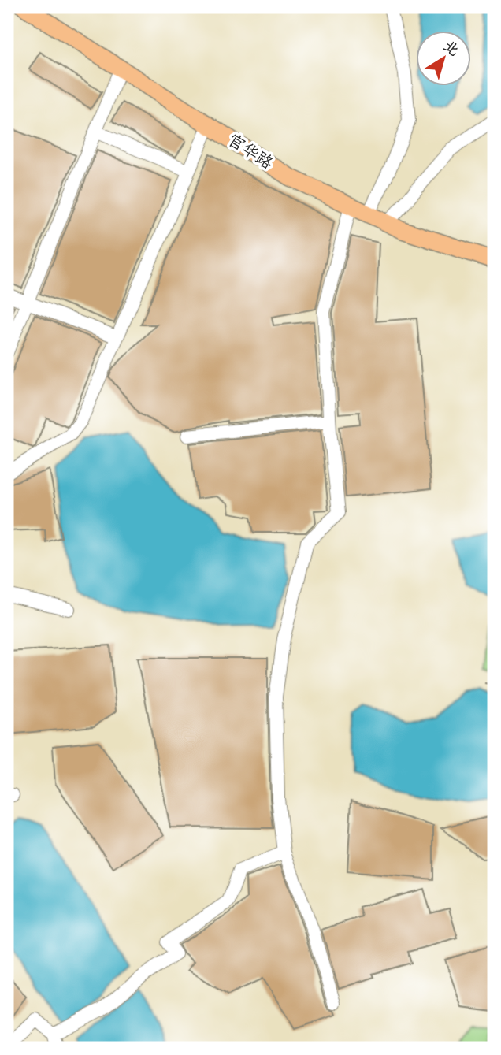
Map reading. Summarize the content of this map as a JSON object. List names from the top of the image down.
{
  "streets": {
    "main road": ["官华路"]
  },
  "north": "top right"
}
